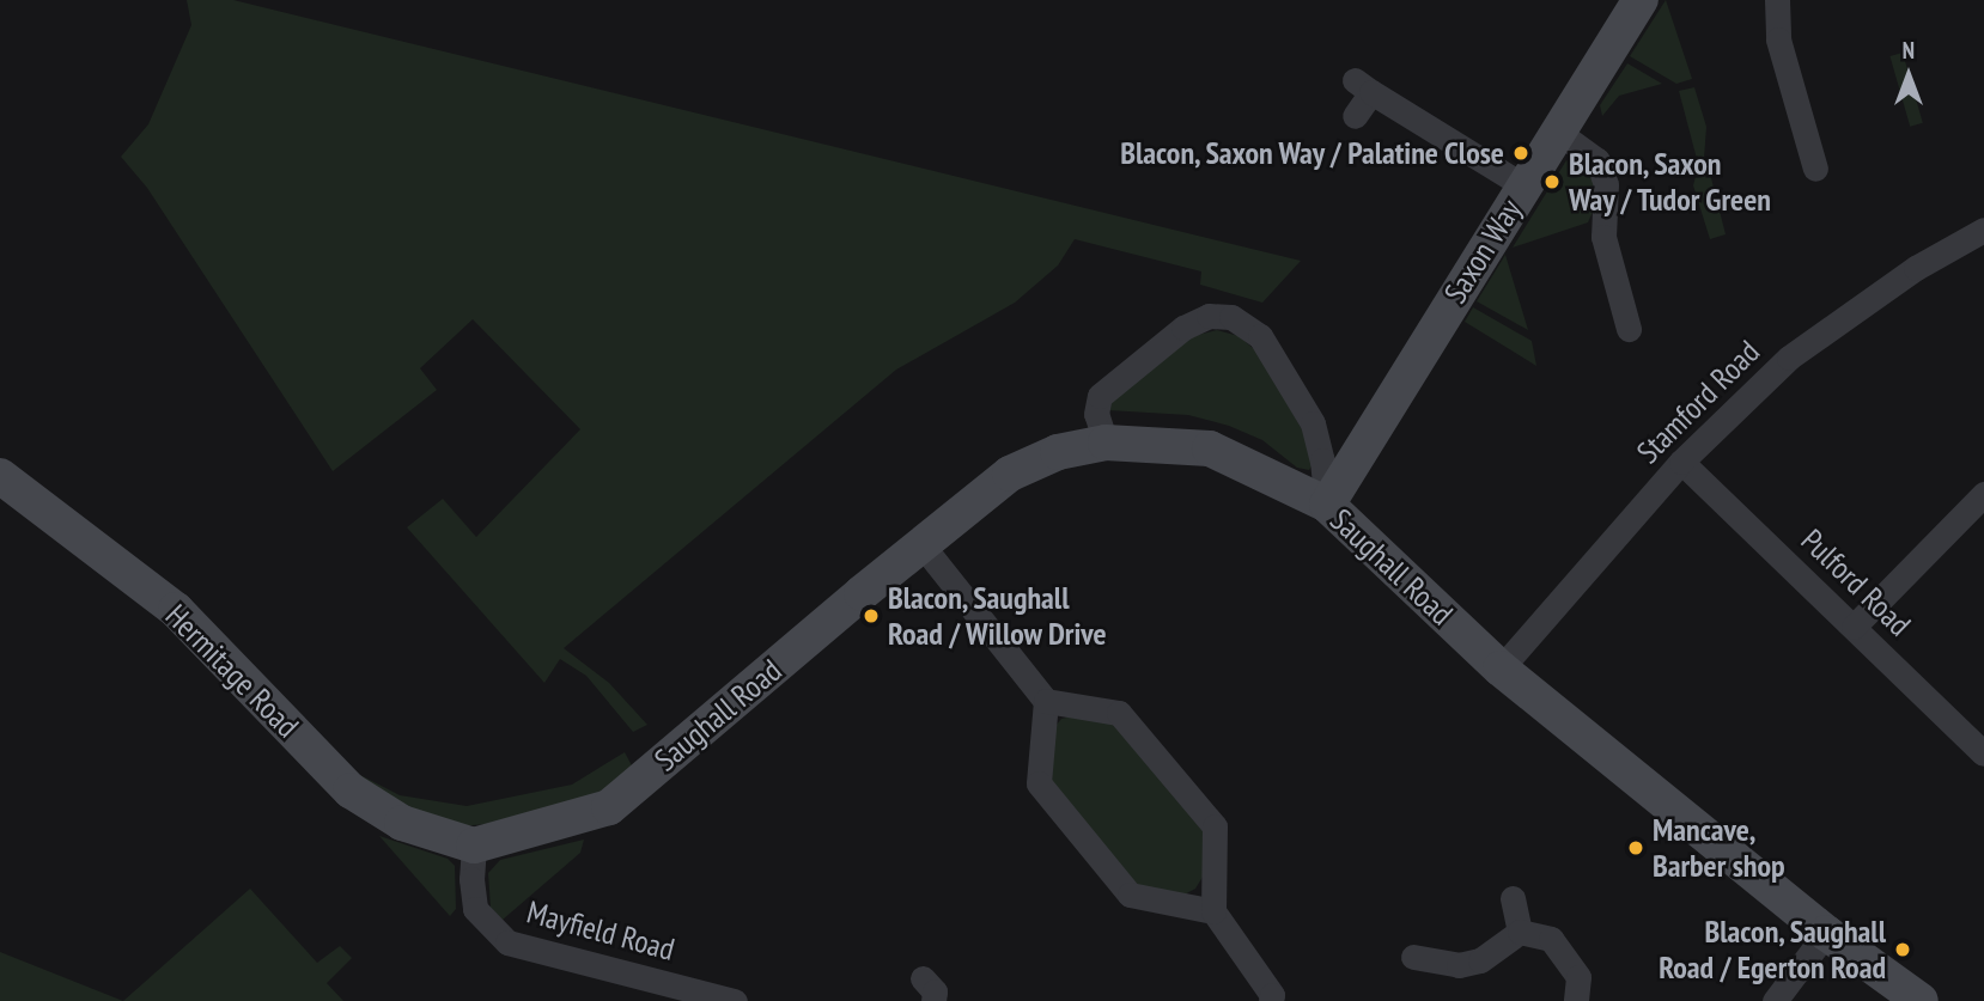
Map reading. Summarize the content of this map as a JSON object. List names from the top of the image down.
{
  "streets": {
    "street": [
      "Saxon Way",
      "Stamford Road",
      "Saughall Road",
      "Pulford Road",
      "Hermitage Road",
      "Mayfield Road"
    ]
  },
  "crossings": [
    ["Saxon Way", "Saughall Road"],
    ["Stamford Road", "Saughall Road"],
    ["Stamford Road", "Pulford Road"],
    ["Saughall Road", "Hermitage Road"],
    ["Saughall Road", "Mayfield Road"],
    ["Hermitage Road", "Mayfield Road"]
  ],
  "places": [
    "Blacon, Saxon Way / Palatine Close",
    "Blacon, Saxon Way / Tudor Green",
    "Blacon, Saughall Road / Willow Drive",
    "Mancave, Barber shop",
    "Blacon, Saughall Road / Egerton Road"
  ],
  "north": "top"
}
